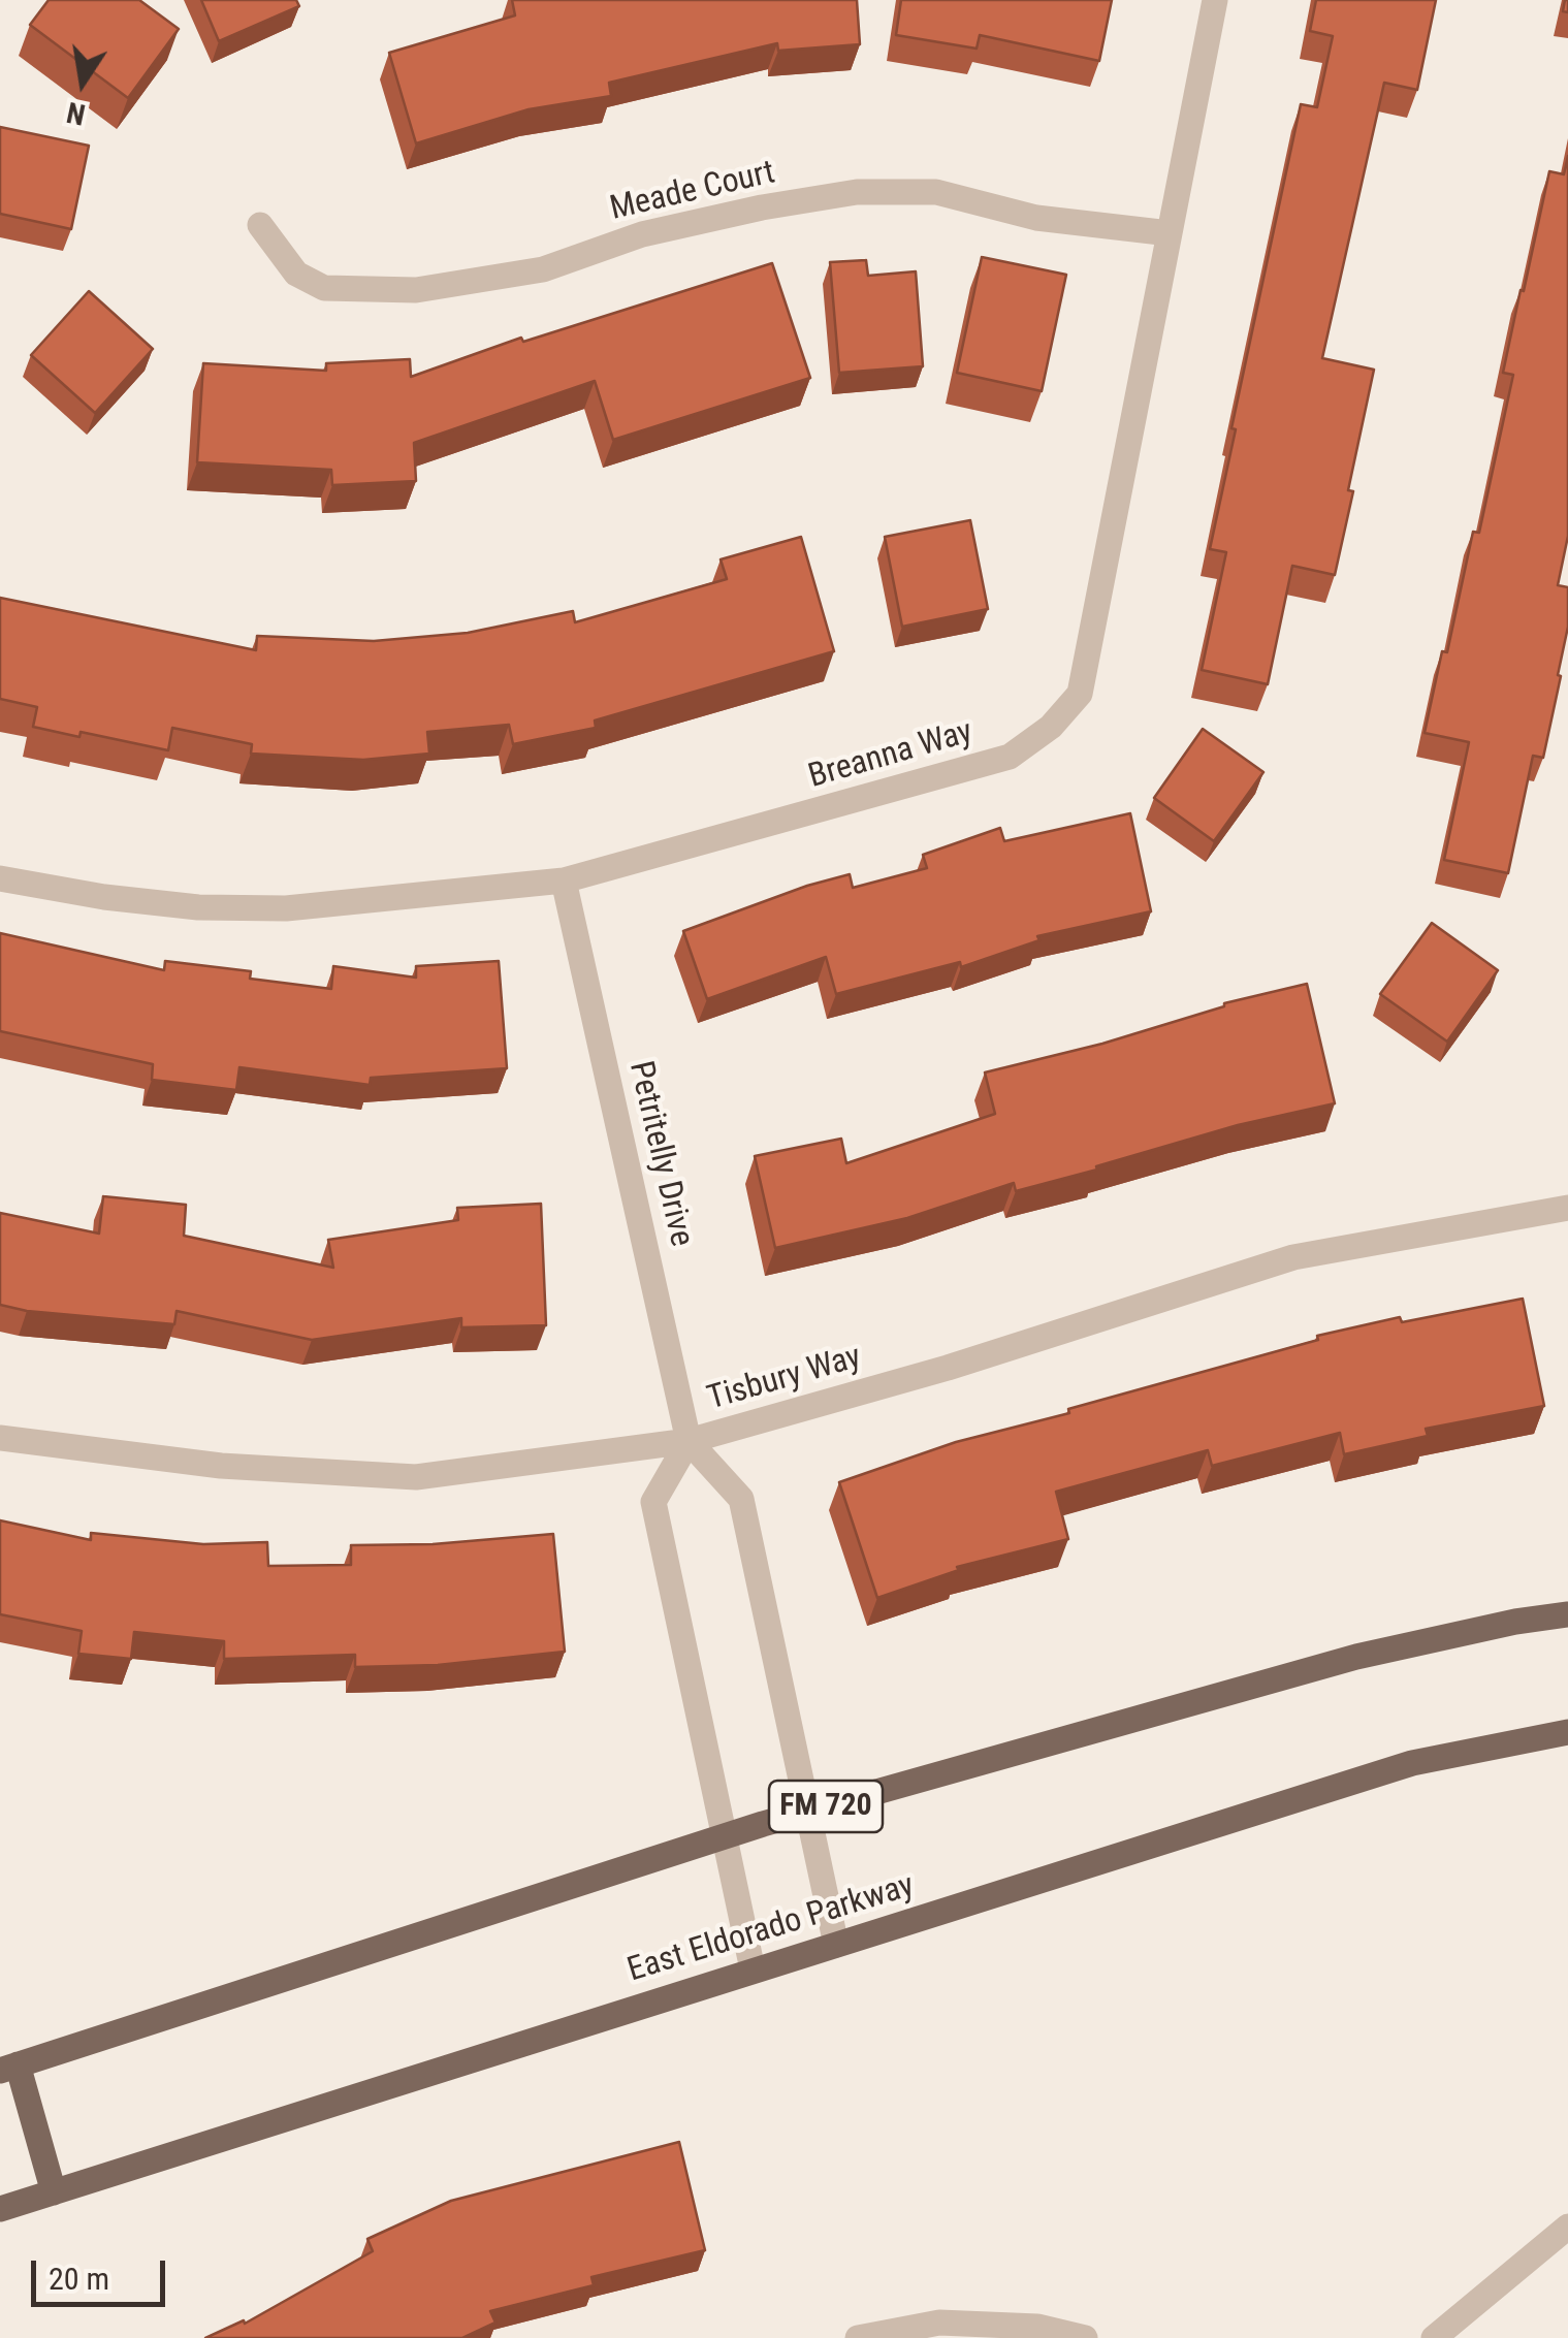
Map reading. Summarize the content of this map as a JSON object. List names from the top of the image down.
{
  "streets": {
    "main road": ["FM 720", "East Eldorado Parkway"],
    "street": [
      "Meade Court",
      "Breanna Way",
      "Petritelly Drive",
      "Tisbury Way"
    ]
  },
  "crossings": [
    ["Meade Court", "Breanna Way"],
    ["Breanna Way", "Petritelly Drive"],
    ["Petritelly Drive", "Tisbury Way"],
    ["Petritelly Drive", "FM 720"],
    ["Petritelly Drive", "East Eldorado Parkway"]
  ],
  "scale_bar": "20 m",
  "north": "bottom"
}
